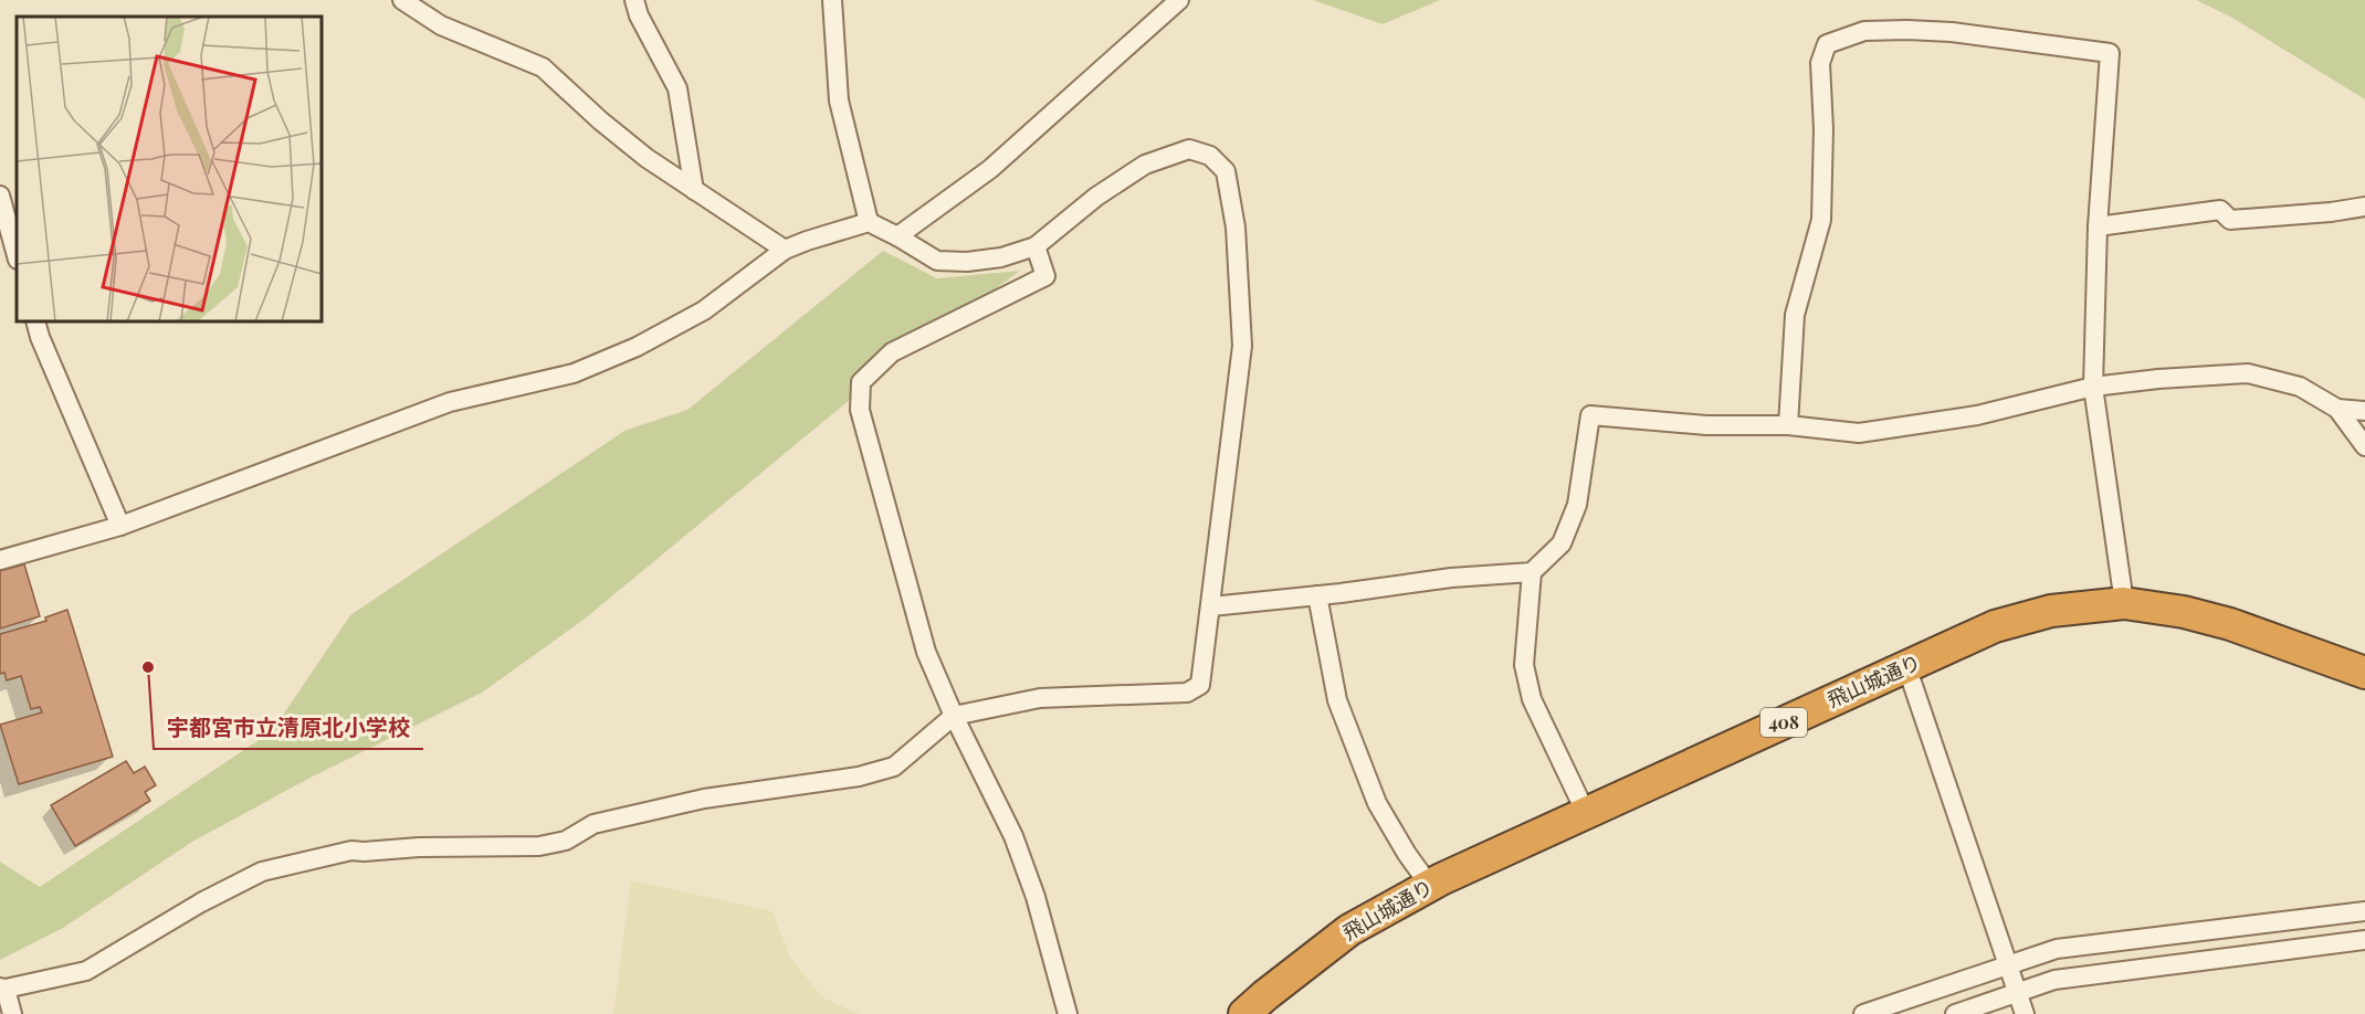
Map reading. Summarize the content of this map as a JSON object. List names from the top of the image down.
{
  "streets": {
    "highway": ["飛山城通り", "408"]
  },
  "places": ["宇都宮市立清原北小学校"]
}
